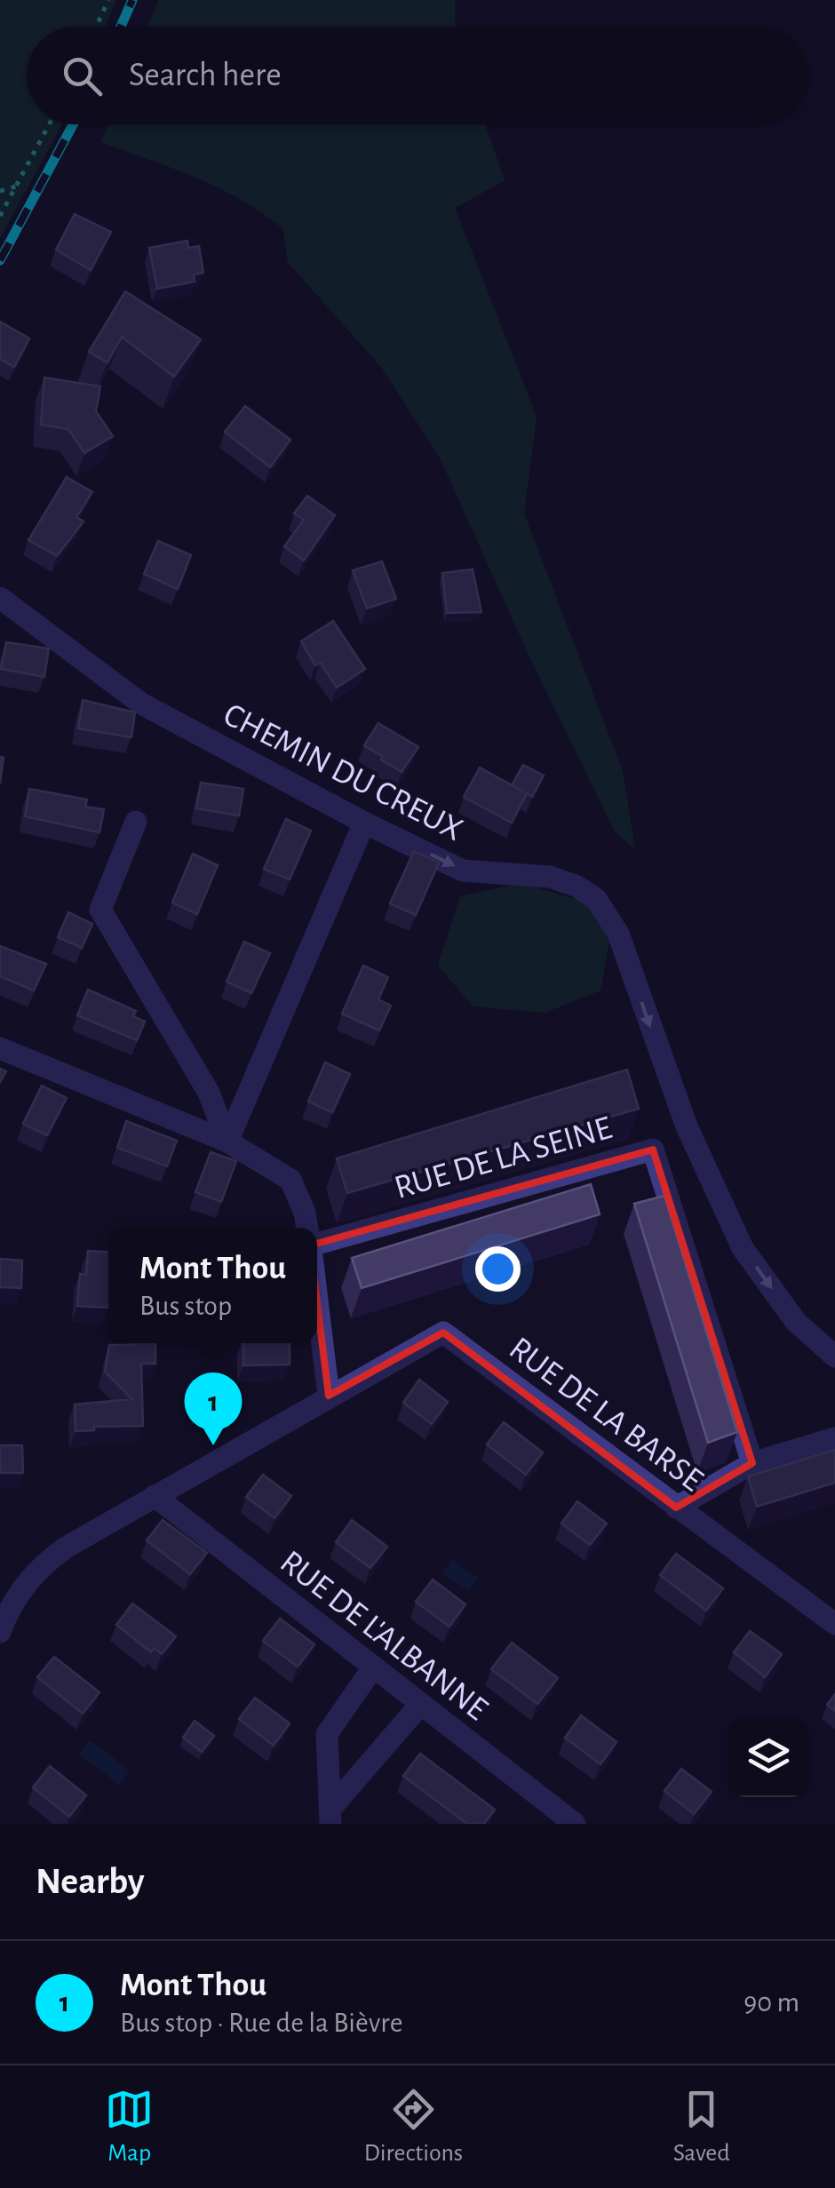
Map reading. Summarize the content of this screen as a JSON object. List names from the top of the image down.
{
  "streets": {
    "street": [
      "CHEMIN DU CREUX",
      "RUE DE LA SEINE",
      "RUE DE LA BARSE",
      "RUE DE L'ALBANNE"
    ]
  },
  "one_way": ["CHEMIN DU CREUX"],
  "page": {
    "search": "Search here",
    "popup": ["Mont Thou", "Bus stop"],
    "pins": "1",
    "heading": "Nearby",
    "list": [
      {
        "mark": "1",
        "name": "Mont Thou",
        "note": "Bus stop · Rue de la Bièvre",
        "value": "90 m"
      }
    ],
    "nav": ["Map", "Directions", "Saved"]
  }
}
